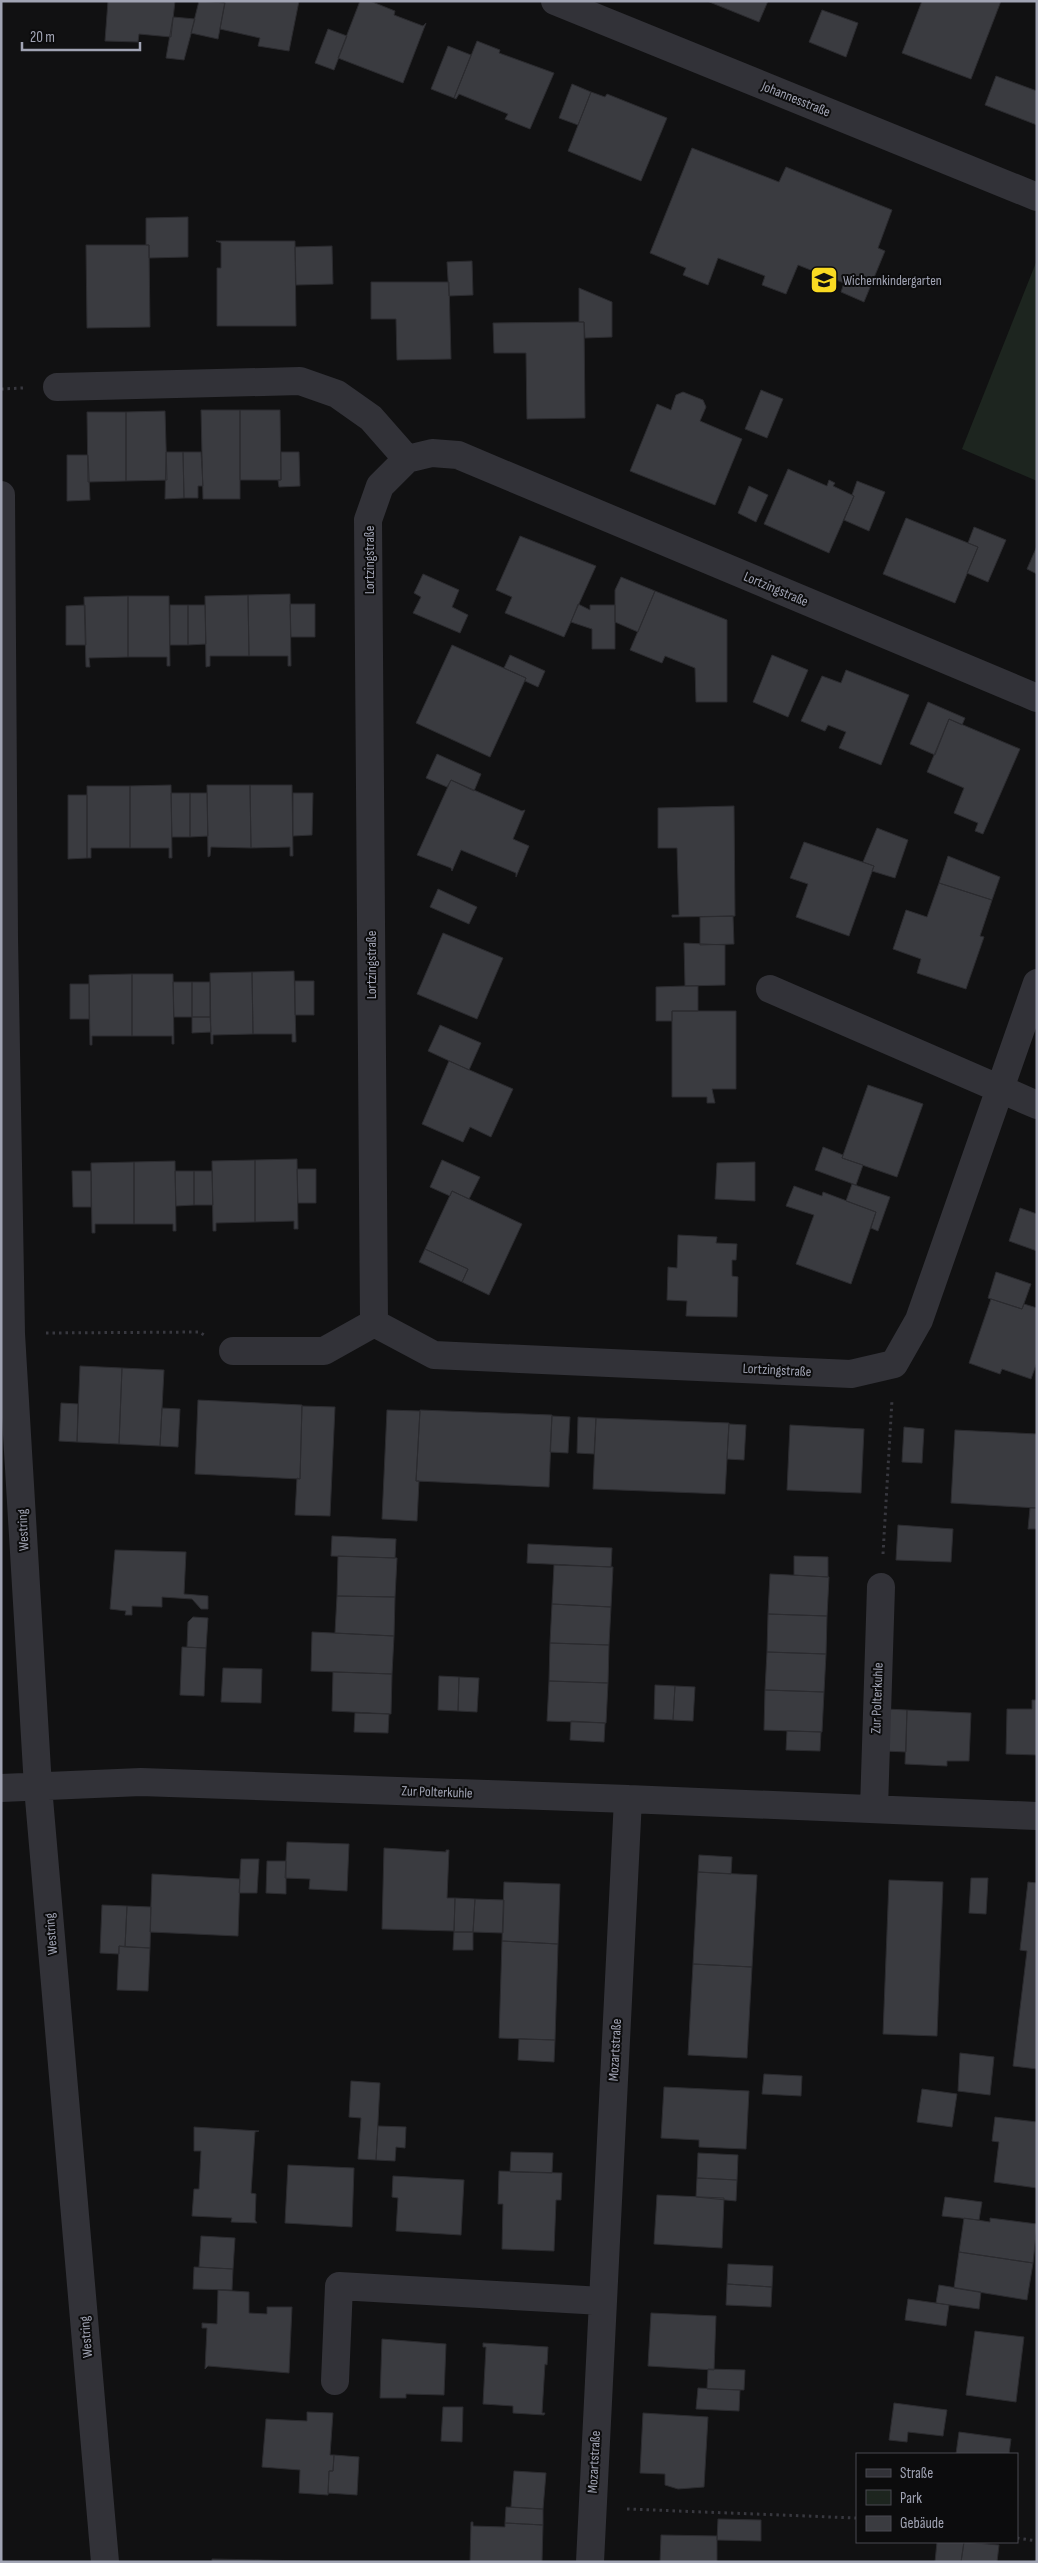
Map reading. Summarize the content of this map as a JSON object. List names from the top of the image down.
{
  "streets": {
    "street": [
      "Johannesstraße",
      "Lortzingstraße",
      "Westring",
      "Zur Polterkuhle",
      "Mozartstraße"
    ]
  },
  "crossings": [
    ["Westring", "Zur Polterkuhle"],
    ["Zur Polterkuhle", "Mozartstraße"]
  ],
  "places": {
    "school or university": ["Wichernkindergarten"]
  },
  "legend": ["Straße", "Park", "Gebäude"],
  "scale_bar": "20 m"
}
